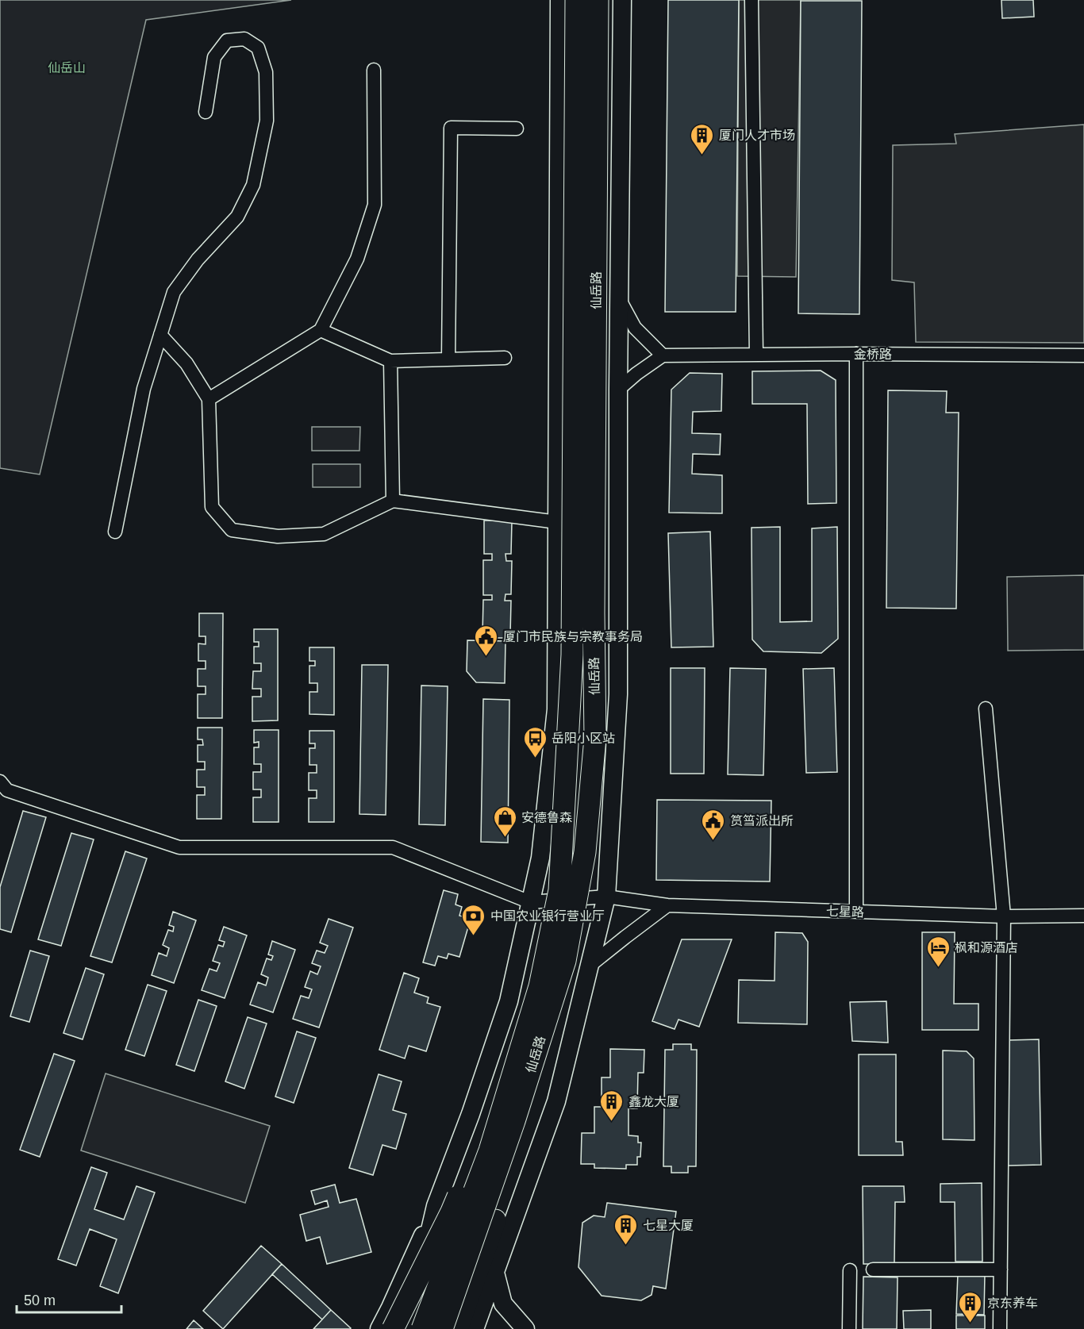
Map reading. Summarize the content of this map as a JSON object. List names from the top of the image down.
{
  "streets": {
    "highway": ["仙岳路"],
    "street": ["金桥路", "七星路"]
  },
  "parks": ["仙岳山"],
  "places": {
    "building": [
      "厦门人才市场",
      "鑫龙大厦",
      "七星大厦",
      "京东养车"
    ],
    "public building": ["厦门市民族与宗教事务局", "筼筜派出所"],
    "bus stop": ["岳阳小区站"],
    "shop": ["安德鲁森"],
    "bank": ["中国农业银行营业厅"],
    "hotel": ["枫和源酒店"]
  },
  "scale_bar": "50 m"
}
